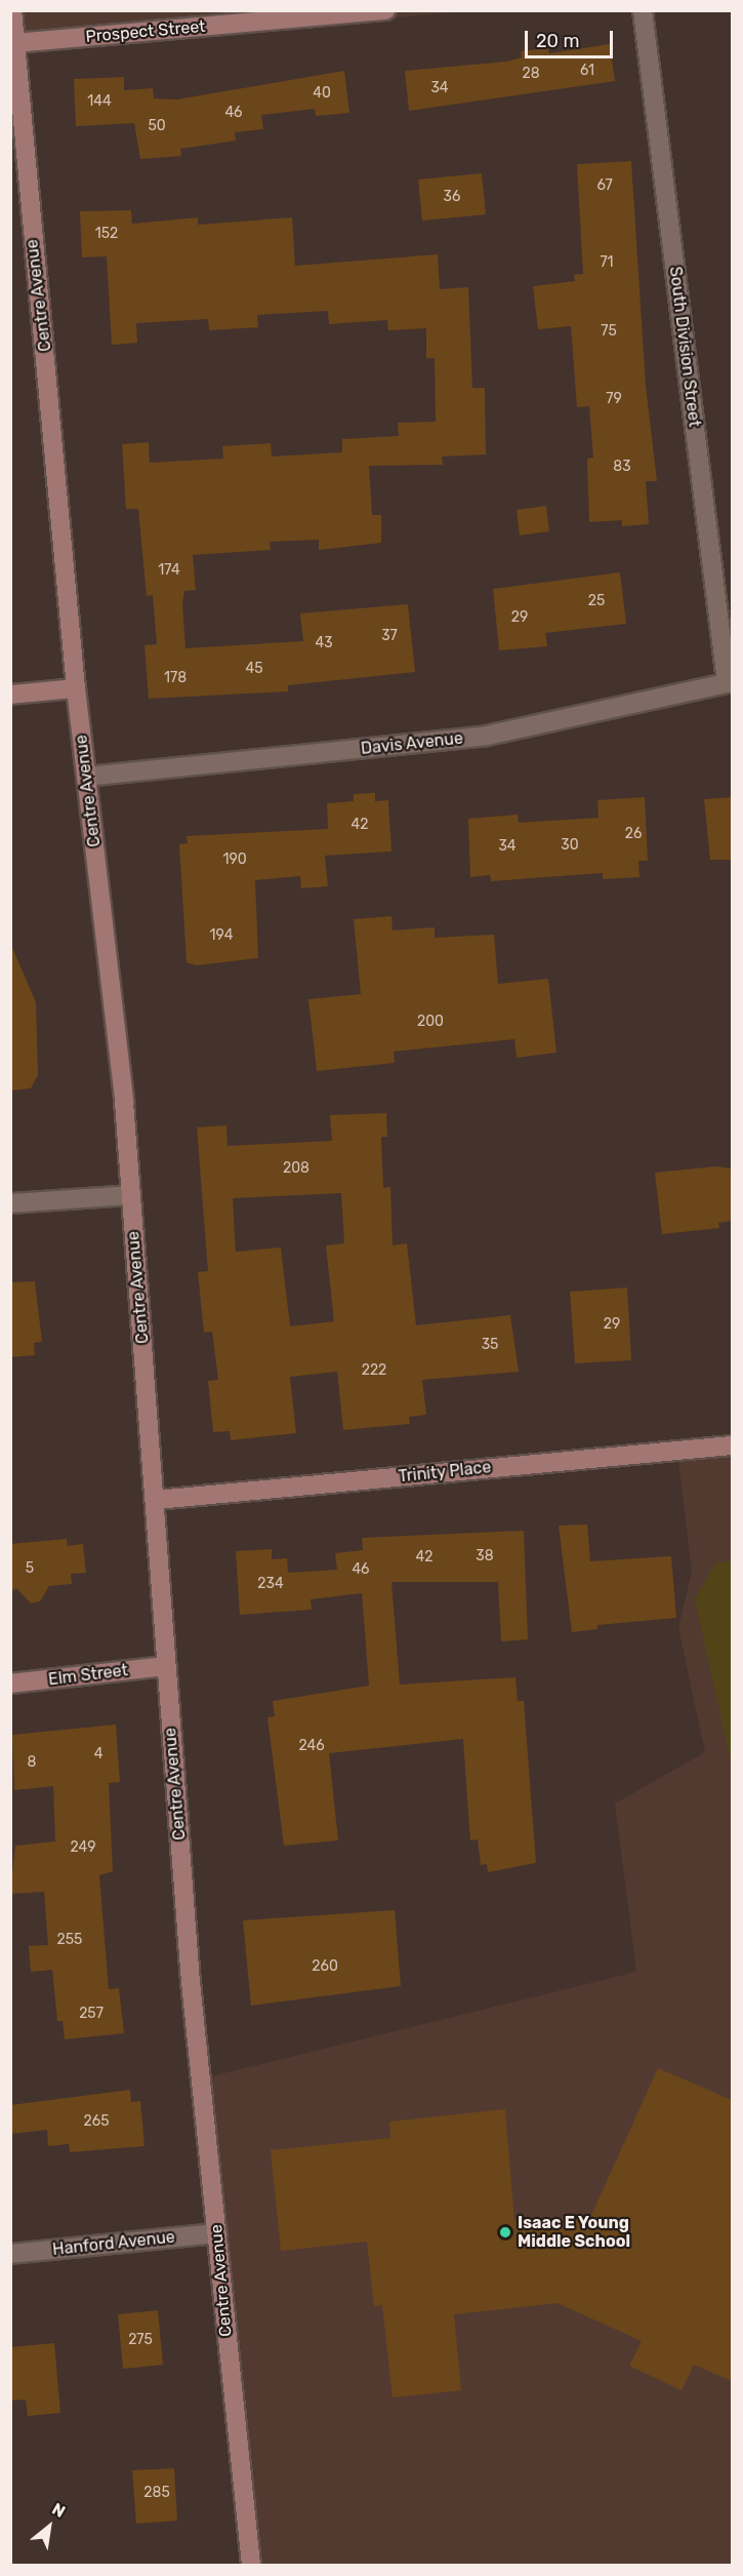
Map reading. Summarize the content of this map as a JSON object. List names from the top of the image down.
{
  "streets": {
    "street": [
      "Prospect Street",
      "Centre Avenue",
      "South Division Street",
      "Davis Avenue",
      "Trinity Place",
      "Elm Street",
      "Hanford Avenue"
    ]
  },
  "crossings": [
    ["Prospect Street", "Centre Avenue"],
    ["Centre Avenue", "Davis Avenue"],
    ["Centre Avenue", "Trinity Place"],
    ["Centre Avenue", "Elm Street"],
    ["Centre Avenue", "Hanford Avenue"],
    ["South Division Street", "Davis Avenue"]
  ],
  "places": ["Isaac E Young Middle School"],
  "house_numbers": [
    "61",
    "28",
    "34",
    "40",
    "144",
    "46",
    "50",
    "67",
    "36",
    "152",
    "71",
    "75",
    "79",
    "83",
    "174",
    "25",
    "29",
    "37",
    "43",
    "45",
    "178",
    "42",
    "26",
    "30",
    "34",
    "190",
    "194",
    "200",
    "208",
    "29",
    "35",
    "222",
    "38",
    "42",
    "5",
    "46",
    "234",
    "246",
    "4",
    "8",
    "249",
    "255",
    "260",
    "257",
    "265",
    "275",
    "285"
  ],
  "scale_bar": "20 m",
  "north": "top right"
}
